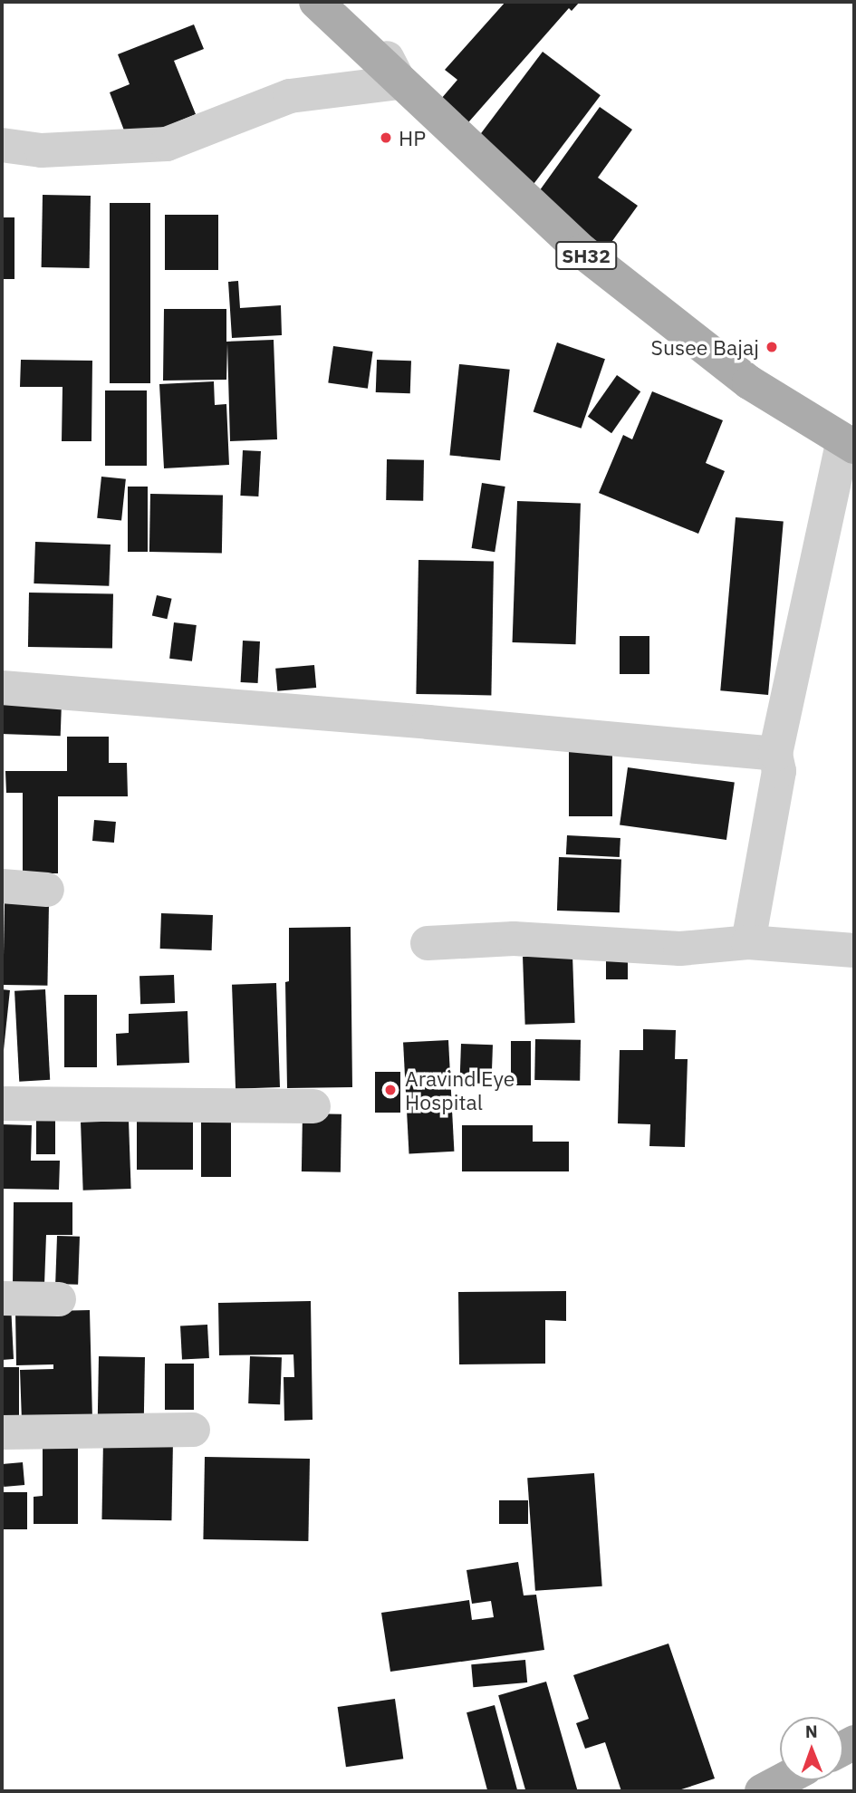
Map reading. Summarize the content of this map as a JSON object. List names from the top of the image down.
{
  "streets": {
    "main road": ["SH32"]
  },
  "places": ["HP", "Susee Bajaj", "Aravind Eye Hospital"],
  "north": "top"
}
